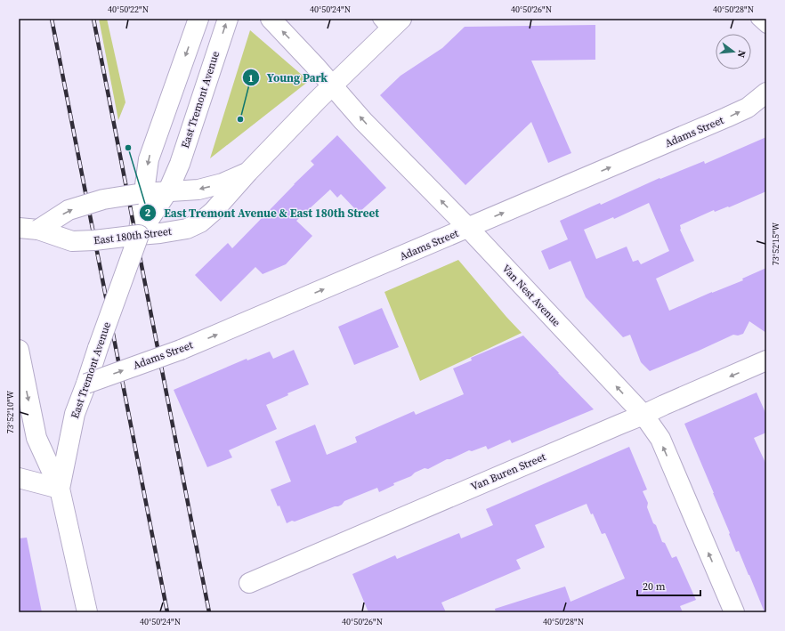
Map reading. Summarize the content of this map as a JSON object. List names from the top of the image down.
{
  "streets": {
    "street": [
      "East Tremont Avenue",
      "Adams Street",
      "East 180th Street",
      "Van Nest Avenue",
      "Van Buren Street"
    ]
  },
  "crossings": [
    ["East Tremont Avenue", "Adams Street"],
    ["East Tremont Avenue", "East 180th Street"],
    ["Adams Street", "Van Nest Avenue"],
    ["East 180th Street", "Van Nest Avenue"],
    ["Van Nest Avenue", "Van Buren Street"]
  ],
  "one_way": ["Adams Street", "Van Nest Avenue"],
  "places": ["Young Park", "East Tremont Avenue & East 180th Street"],
  "scale_bar": "20 m",
  "north": "right",
  "coordinates": [
    "40°50'22\"N",
    "40°50'24\"N",
    "40°50'26\"N",
    "40°50'28\"N",
    "73°52'15\"W",
    "73°52'10\"W"
  ]
}
